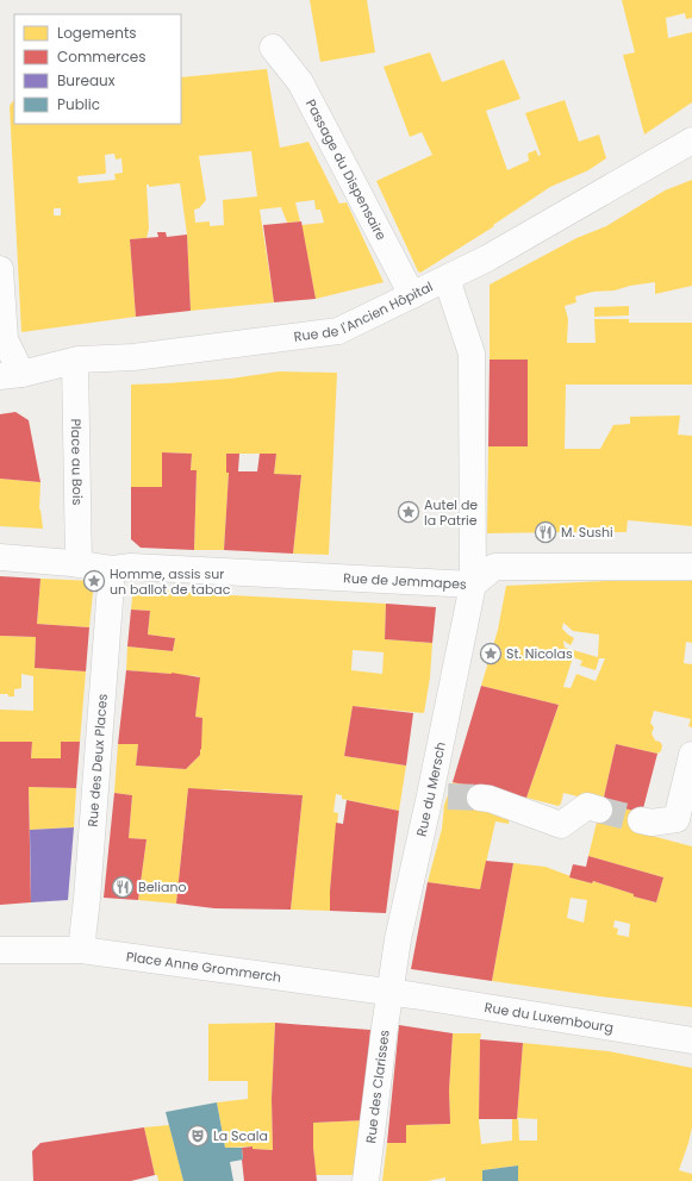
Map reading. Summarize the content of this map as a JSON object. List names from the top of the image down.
{
  "streets": {
    "street": [
      "Passage du Dispensaire",
      "Rue de l'Ancien Hôpital",
      "Place au Bois",
      "Rue de Jemmapes",
      "Rue des Deux Places",
      "Rue du Mersch",
      "Place Anne Grommerch",
      "Rue du Luxembourg",
      "Rue des Clarisses"
    ]
  },
  "crossings": [
    ["Passage du Dispensaire", "Rue de l'Ancien Hôpital"],
    ["Rue de l'Ancien Hôpital", "Place au Bois"],
    ["Rue de l'Ancien Hôpital", "Rue du Mersch"],
    ["Place au Bois", "Rue de Jemmapes"],
    ["Rue de Jemmapes", "Rue des Deux Places"],
    ["Rue de Jemmapes", "Rue du Mersch"],
    ["Rue des Deux Places", "Place Anne Grommerch"],
    ["Rue du Mersch", "Place Anne Grommerch"],
    ["Rue du Mersch", "Rue du Luxembourg"],
    ["Rue du Mersch", "Rue des Clarisses"],
    ["Place Anne Grommerch", "Rue du Luxembourg"],
    ["Place Anne Grommerch", "Rue des Clarisses"],
    ["Rue du Luxembourg", "Rue des Clarisses"]
  ],
  "places": {
    "place": ["Autel de la Patrie", "Homme, assis sur un ballot de tabac", "St. Nicolas"],
    "restaurant": ["M. Sushi", "Beliano"],
    "theatre": ["La Scala"]
  },
  "legend": [
    "Logements",
    "Commerces",
    "Bureaux",
    "Public"
  ]
}
